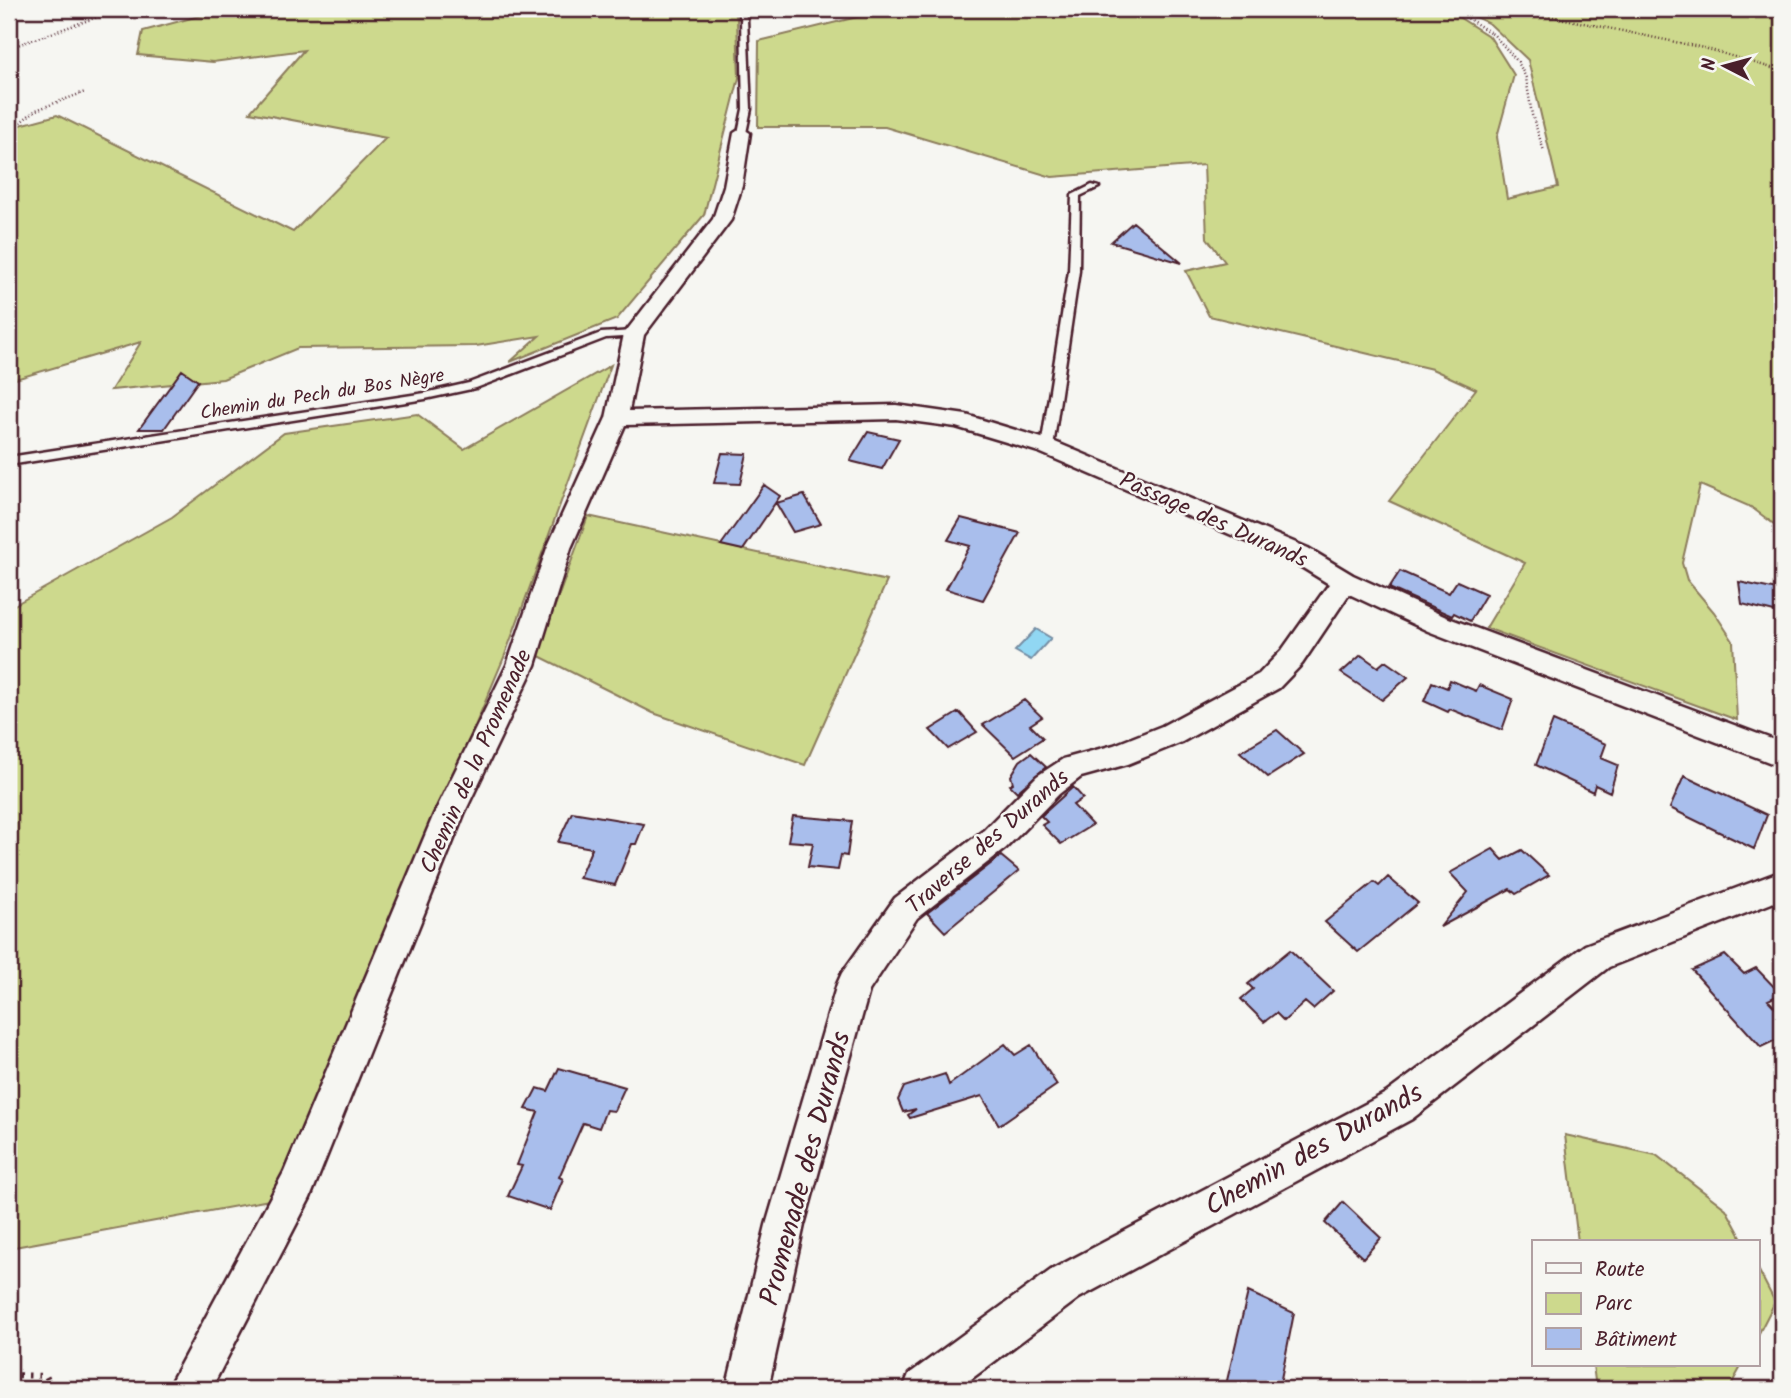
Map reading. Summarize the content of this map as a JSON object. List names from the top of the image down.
{
  "streets": {
    "street": [
      "Passage des Durands",
      "Chemin de la Promenade",
      "Traverse des Durands",
      "Chemin des Durands",
      "Promenade des Durands"
    ],
    "lane": ["Chemin du Pech du Bos Nègre"]
  },
  "crossings": [
    ["Chemin du Pech du Bos Nègre", "Chemin de la Promenade"],
    ["Passage des Durands", "Chemin de la Promenade"],
    ["Passage des Durands", "Traverse des Durands"],
    ["Traverse des Durands", "Promenade des Durands"]
  ],
  "legend": ["Route", "Parc", "Bâtiment"],
  "north": "left"
}
